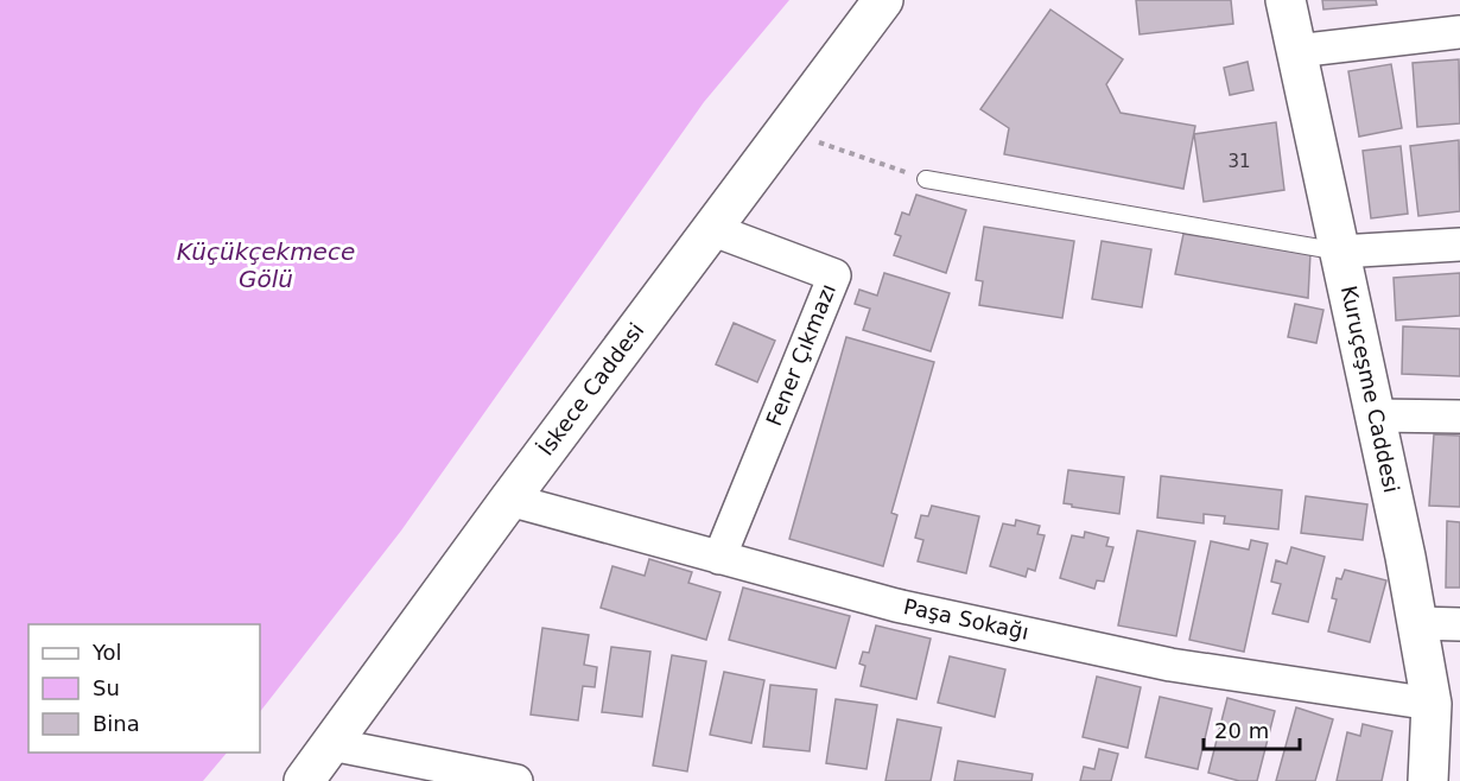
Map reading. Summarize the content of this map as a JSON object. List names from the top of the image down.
{
  "streets": {
    "street": [
      "Fener Çıkmazı",
      "İskece Caddesi",
      "Kuruçeşme Caddesi",
      "Paşa Sokağı"
    ]
  },
  "crossings": [
    ["Fener Çıkmazı", "İskece Caddesi"],
    ["Fener Çıkmazı", "Paşa Sokağı"],
    ["İskece Caddesi", "Paşa Sokağı"],
    ["Kuruçeşme Caddesi", "Paşa Sokağı"]
  ],
  "water": ["Küçükçekmece Gölü"],
  "house_numbers": ["31"],
  "legend": ["Yol", "Su", "Bina"],
  "scale_bar": "20 m"
}
